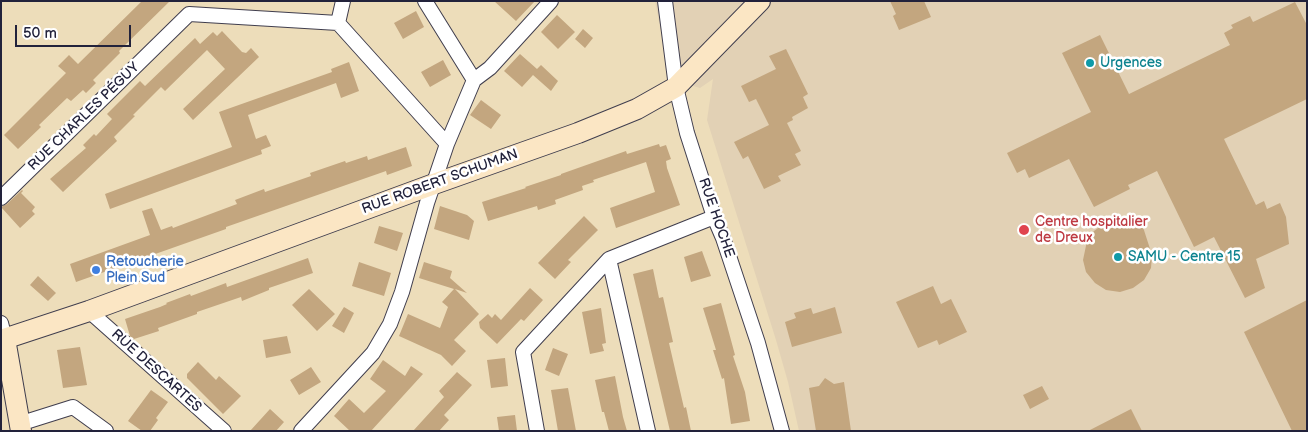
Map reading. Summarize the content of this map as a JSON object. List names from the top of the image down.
{
  "streets": {
    "street": [
      "RUE CHARLES PÉGUY",
      "RUE ROBERT SCHUMAN",
      "RUE HOCHE",
      "RUE DESCARTES"
    ]
  },
  "crossings": [
    ["RUE ROBERT SCHUMAN", "RUE HOCHE"],
    ["RUE ROBERT SCHUMAN", "RUE DESCARTES"]
  ],
  "places": [
    "Urgences",
    "Centre hospitalier de Dreux",
    "SAMU - Centre 15",
    "Retoucherie Plein Sud"
  ],
  "scale_bar": "50 m"
}
